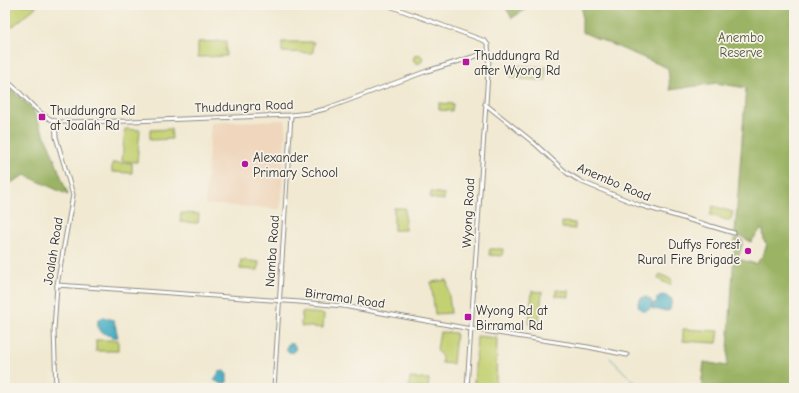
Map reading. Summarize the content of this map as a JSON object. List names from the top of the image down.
{
  "streets": {
    "street": [
      "Thuddungra Road",
      "Anembo Road",
      "Wyong Road",
      "Joalah Road",
      "Namba Road",
      "Birramal Road"
    ]
  },
  "crossings": [
    ["Thuddungra Road", "Wyong Road"],
    ["Thuddungra Road", "Joalah Road"],
    ["Thuddungra Road", "Namba Road"],
    ["Anembo Road", "Wyong Road"],
    ["Wyong Road", "Birramal Road"],
    ["Joalah Road", "Birramal Road"],
    ["Namba Road", "Birramal Road"]
  ],
  "parks": ["Anembo Reserve"],
  "places": {
    "transit": ["Thuddungra Rd after Wyong Rd", "Thuddungra Rd at Joalah Rd", "Wyong Rd at Birramal Rd"],
    "other": ["Alexander Primary School", "Duffys Forest Rural Fire Brigade"]
  }
}
